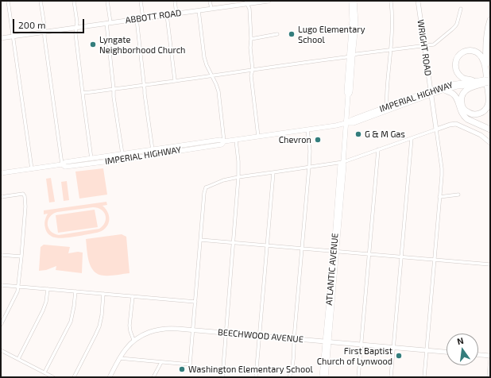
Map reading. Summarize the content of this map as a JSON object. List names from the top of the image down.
{
  "streets": {
    "main road": ["IMPERIAL HIGHWAY", "ATLANTIC AVENUE"],
    "street": ["ABBOTT ROAD", "WRIGHT ROAD", "BEECHWOOD AVENUE"]
  },
  "crossings": [
    ["WRIGHT ROAD", "IMPERIAL HIGHWAY"],
    ["IMPERIAL HIGHWAY", "ATLANTIC AVENUE"],
    ["ATLANTIC AVENUE", "BEECHWOOD AVENUE"]
  ],
  "places": [
    "Lugo Elementary School",
    "Lyngate Neighborhood Church",
    "G & M Gas",
    "Chevron",
    "First Baptist Church of Lynwood",
    "Washington Elementary School"
  ],
  "scale_bar": "200 m",
  "north": "top"
}
